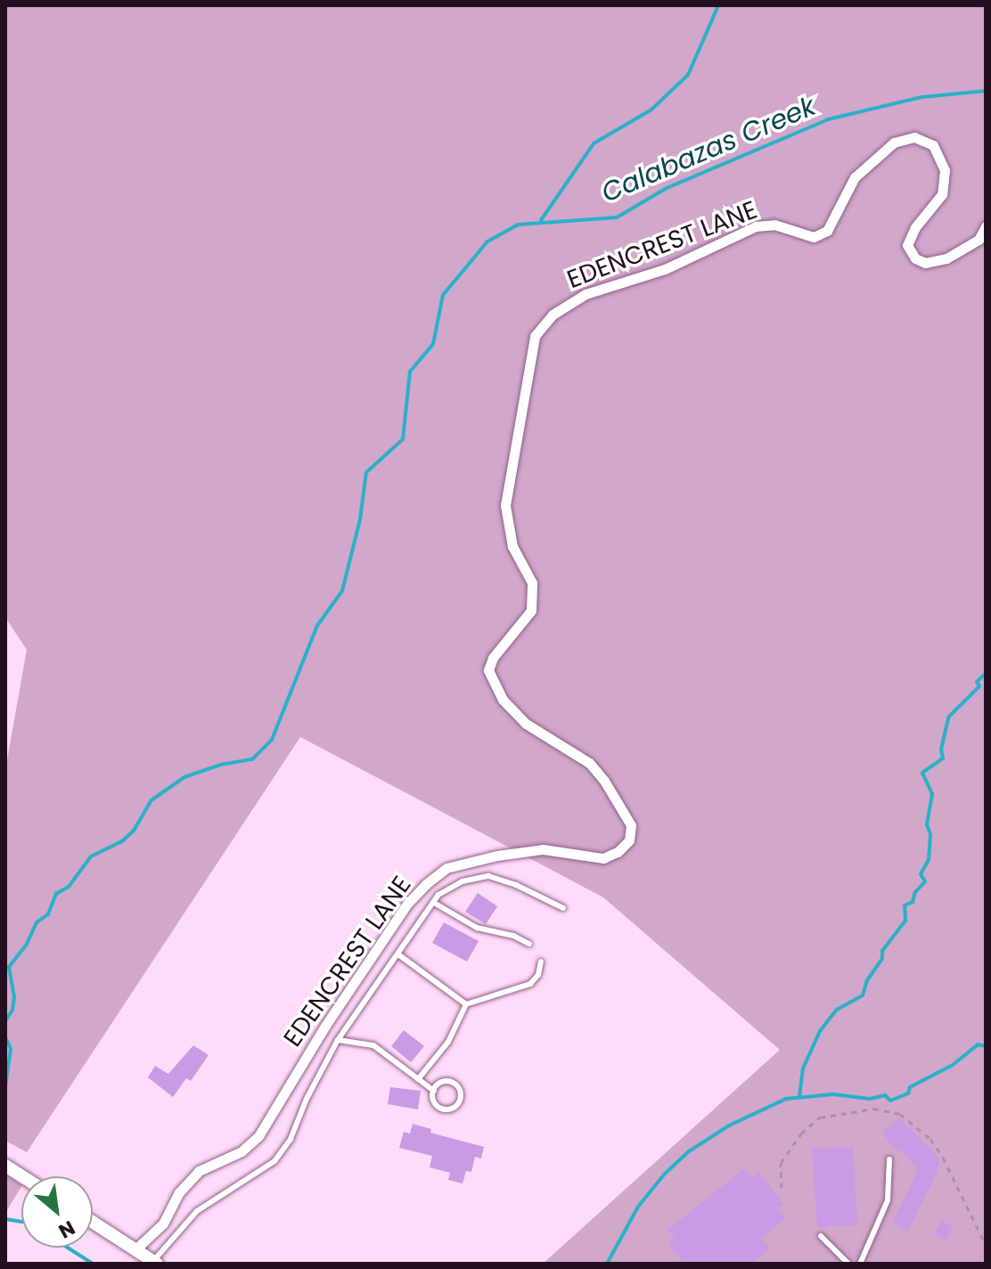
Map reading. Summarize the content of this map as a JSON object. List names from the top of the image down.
{
  "streets": {
    "street": ["EDENCREST LANE"]
  },
  "water": ["Calabazas Creek"],
  "north": "bottom right"
}
